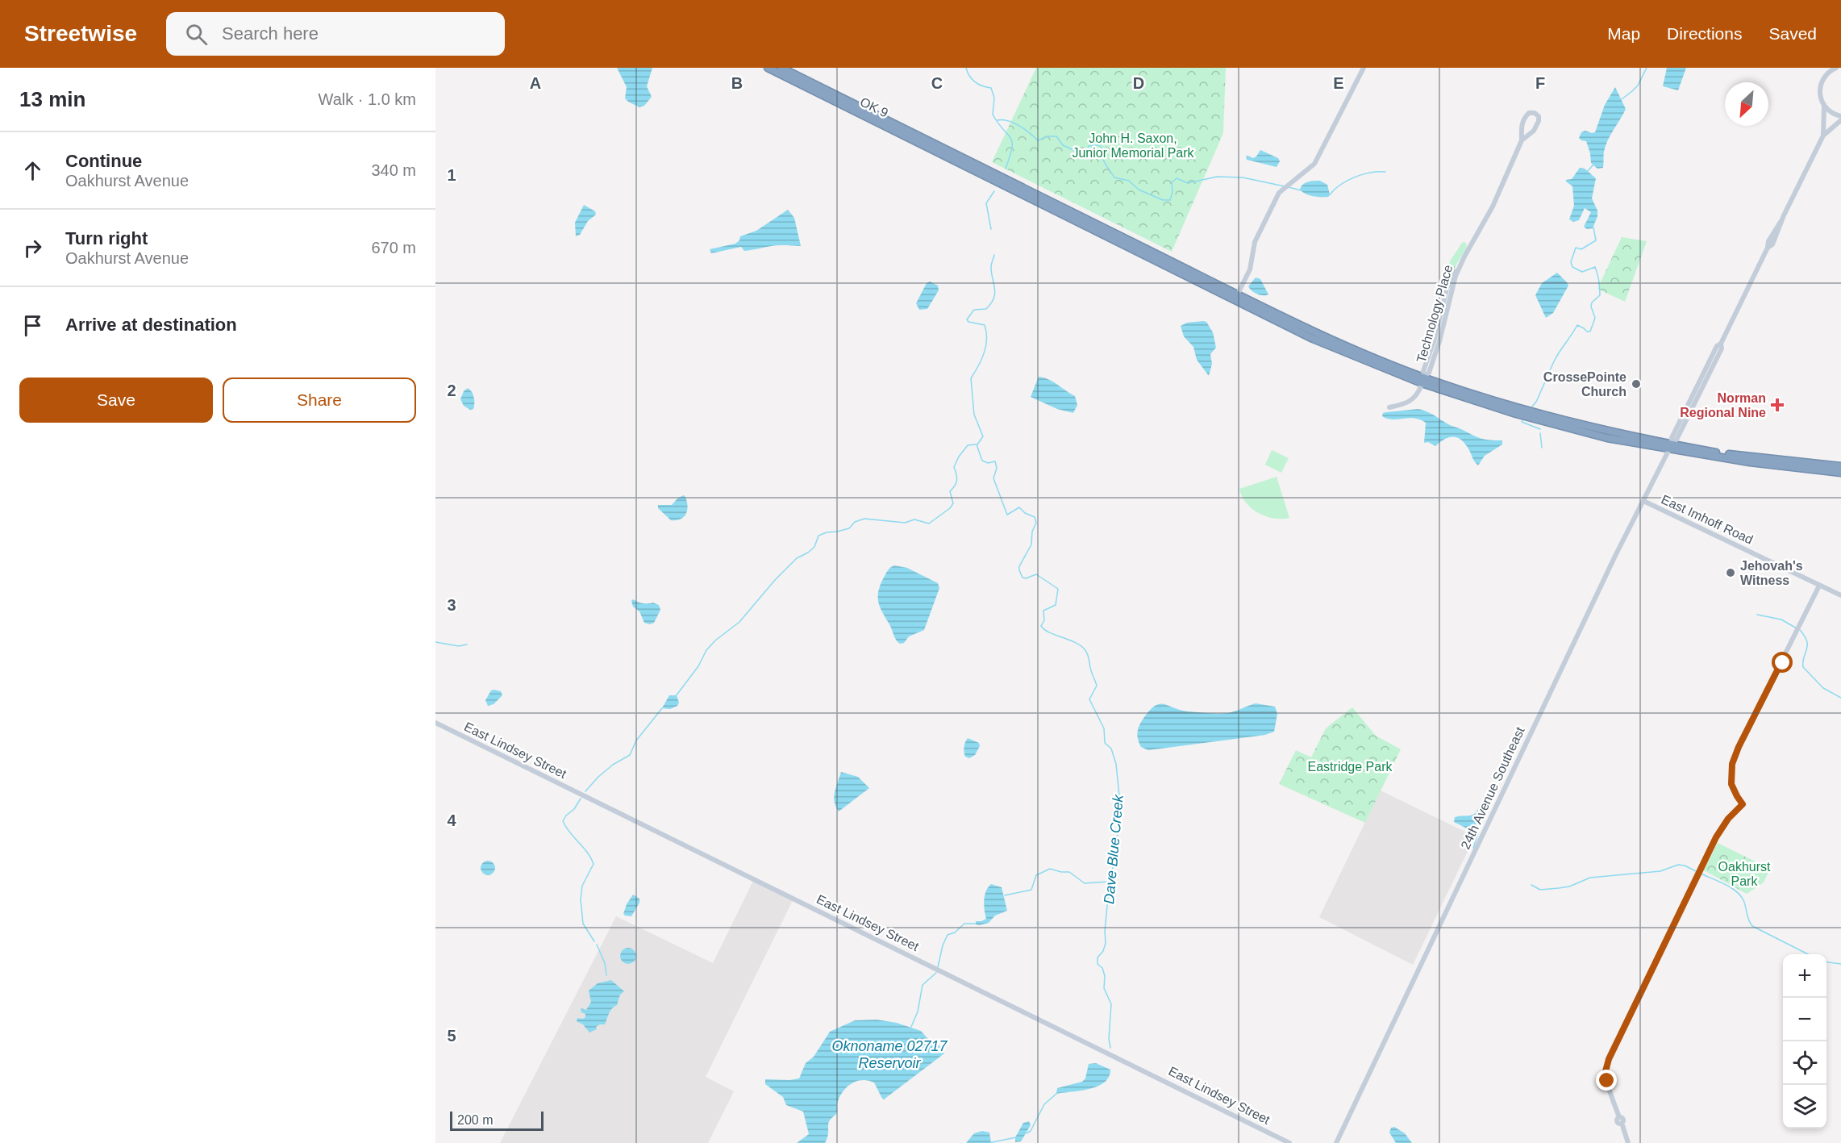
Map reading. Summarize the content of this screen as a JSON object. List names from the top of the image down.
{
  "streets": {
    "highway": ["OK 9"],
    "street": [
      "Technology Place",
      "East Imhoff Road",
      "East Lindsey Street",
      "24th Avenue Southeast"
    ]
  },
  "crossings": [
    ["OK 9", "Technology Place"],
    ["OK 9", "24th Avenue Southeast"],
    ["East Imhoff Road", "24th Avenue Southeast"]
  ],
  "water": ["Dave Blue Creek", "Oknoname 02717 Reservoir"],
  "parks": ["John H. Saxon, Junior Memorial Park", "Eastridge Park", "Oakhurst Park"],
  "places": {
    "other": ["CrossePointe Church", "Jehovah's Witness"],
    "health": ["Norman Regional Nine"]
  },
  "scale_bar": "200 m",
  "north": "bottom left",
  "page": {
    "header": "Streetwise",
    "search": "Search here",
    "nav": ["Map", "Directions", "Saved"],
    "heading": ["13 min", "Walk · 1.0 km"],
    "list": [
      ["Continue", "Oakhurst Avenue", "340 m"],
      ["Turn right", "Oakhurst Avenue", "670 m"],
      "Arrive at destination"
    ],
    "buttons": ["Save", "Share"],
    "map_buttons": ["+", "−"],
    "scale": "200 m"
  },
  "grid": {
    "columns": [
      "A",
      "B",
      "C",
      "D",
      "E",
      "F"
    ],
    "rows": [
      "1",
      "2",
      "3",
      "4",
      "5"
    ]
  }
}
